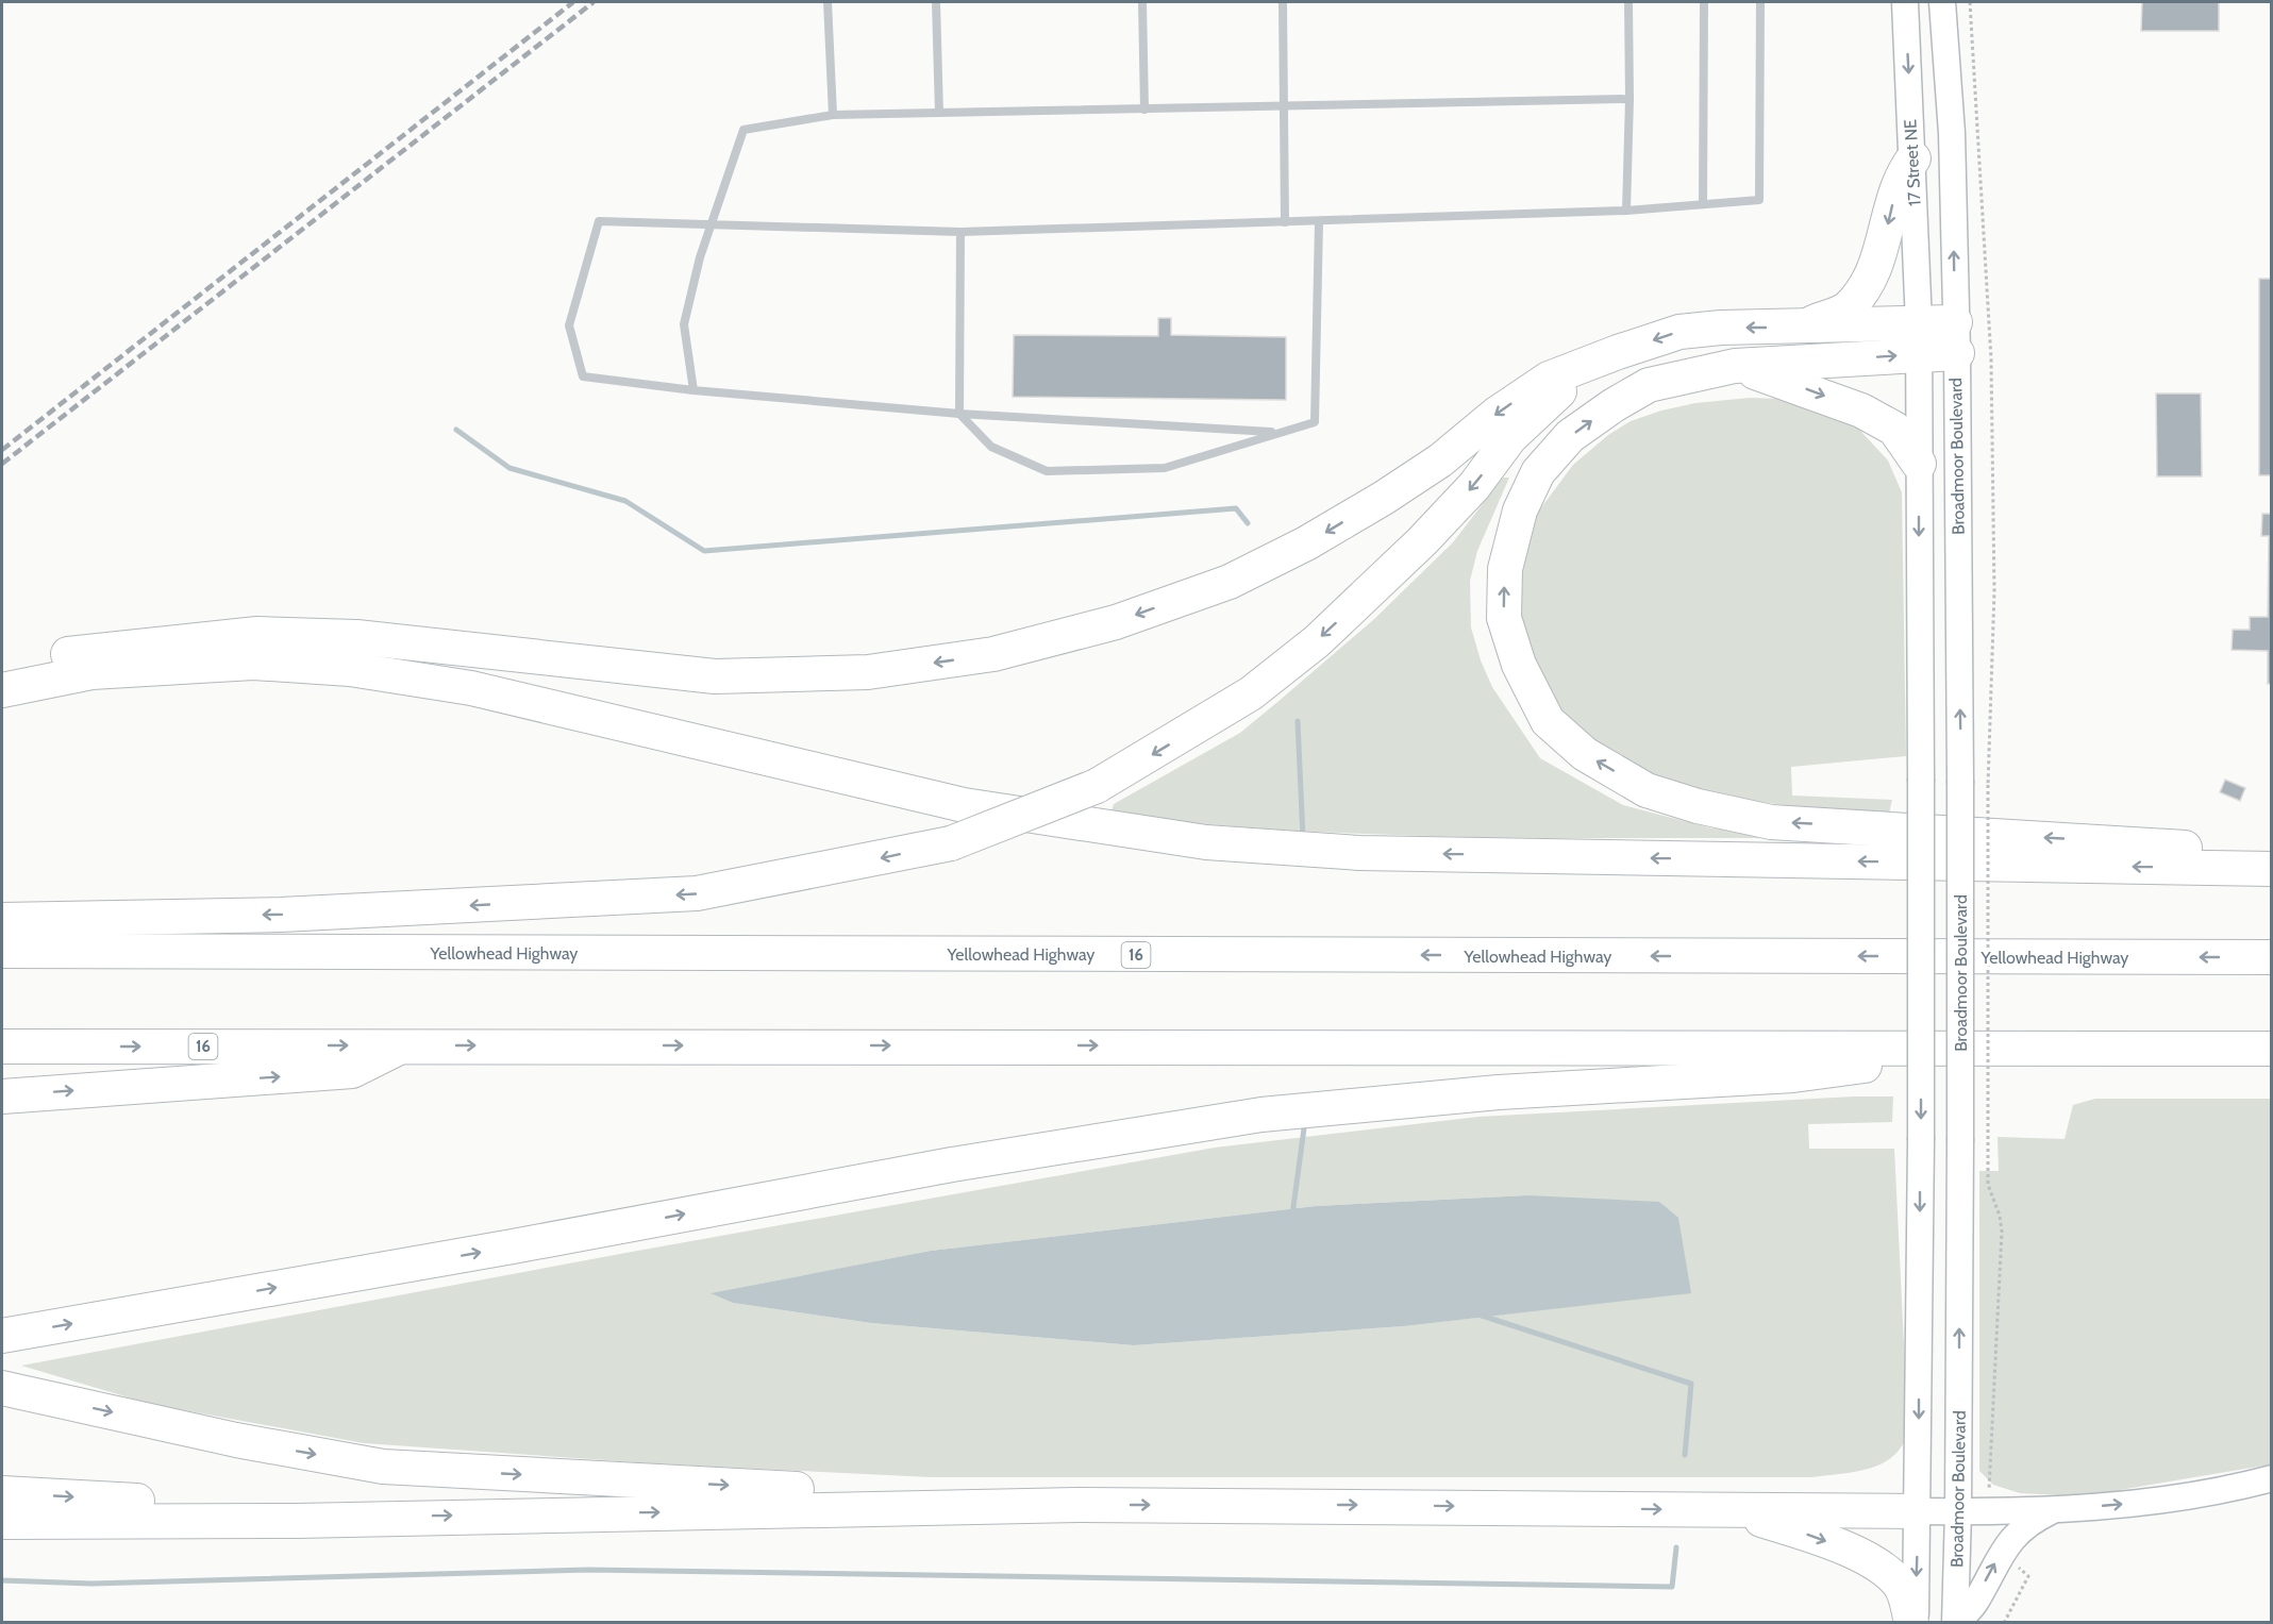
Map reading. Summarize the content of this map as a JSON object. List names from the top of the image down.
{
  "streets": {
    "highway": ["Yellowhead Highway", "16"],
    "main road": ["17 Street NE", "Broadmoor Boulevard"]
  },
  "crossings": [
    ["17 Street NE", "Broadmoor Boulevard"]
  ]
}
